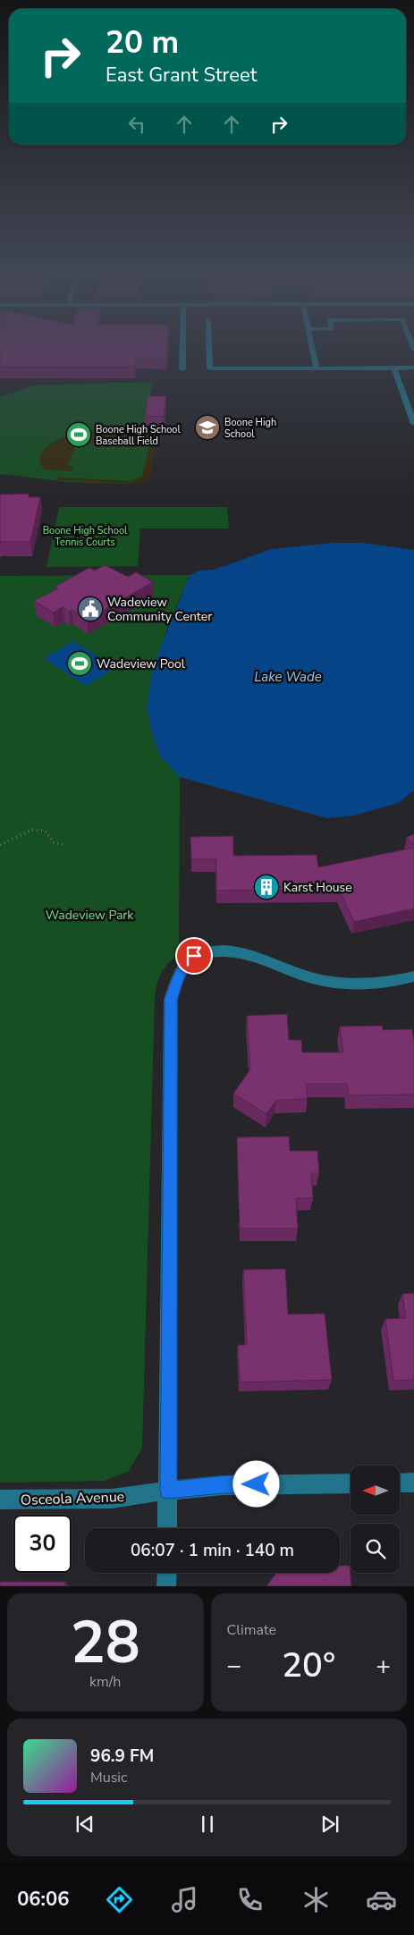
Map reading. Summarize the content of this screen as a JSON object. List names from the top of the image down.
{
  "streets": {
    "street": ["Osceola Avenue"]
  },
  "water": ["Lake Wade"],
  "parks": ["Boone High School Tennis Courts", "Wadeview Park"],
  "places": {
    "school or university": ["Boone High School"],
    "sports": ["Boone High School Baseball Field", "Wadeview Pool"],
    "public building": ["Wadeview Community Center"],
    "building": ["Karst House"]
  },
  "north": "left",
  "page": {
    "turn": ["20 m", "East Grant Street"],
    "limit": "30",
    "trip": "06:07 · 1 min · 140 m",
    "tile": [
      ["28", "km/h"],
      "Climate"
    ],
    "heat": ["−", "20°", "+"],
    "song": ["96.9 FM", "Music"],
    "tabs": "06:06"
  }
}
